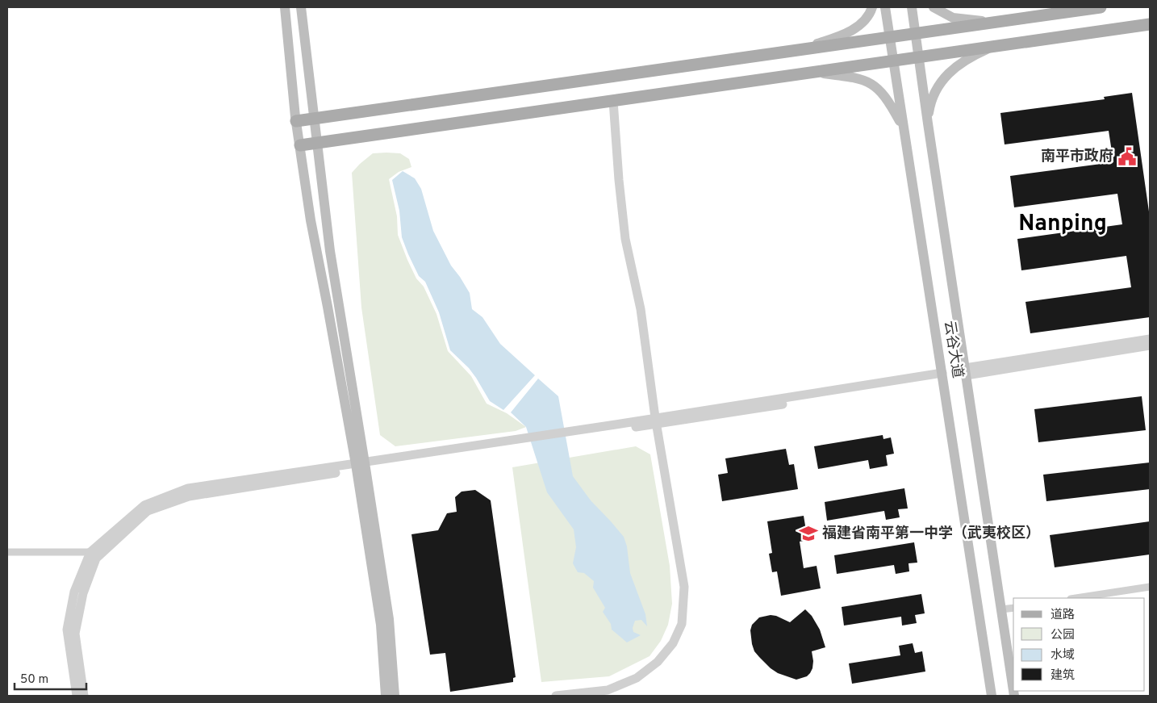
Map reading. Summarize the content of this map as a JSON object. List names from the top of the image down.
{
  "streets": {
    "main road": ["云谷大道"]
  },
  "districts": ["Nanping"],
  "places": {
    "public building": ["南平市政府"],
    "school or university": ["福建省南平第一中学（武夷校区）"]
  },
  "legend": [
    "道路",
    "公园",
    "水域",
    "建筑"
  ],
  "scale_bar": "50 m"
}
